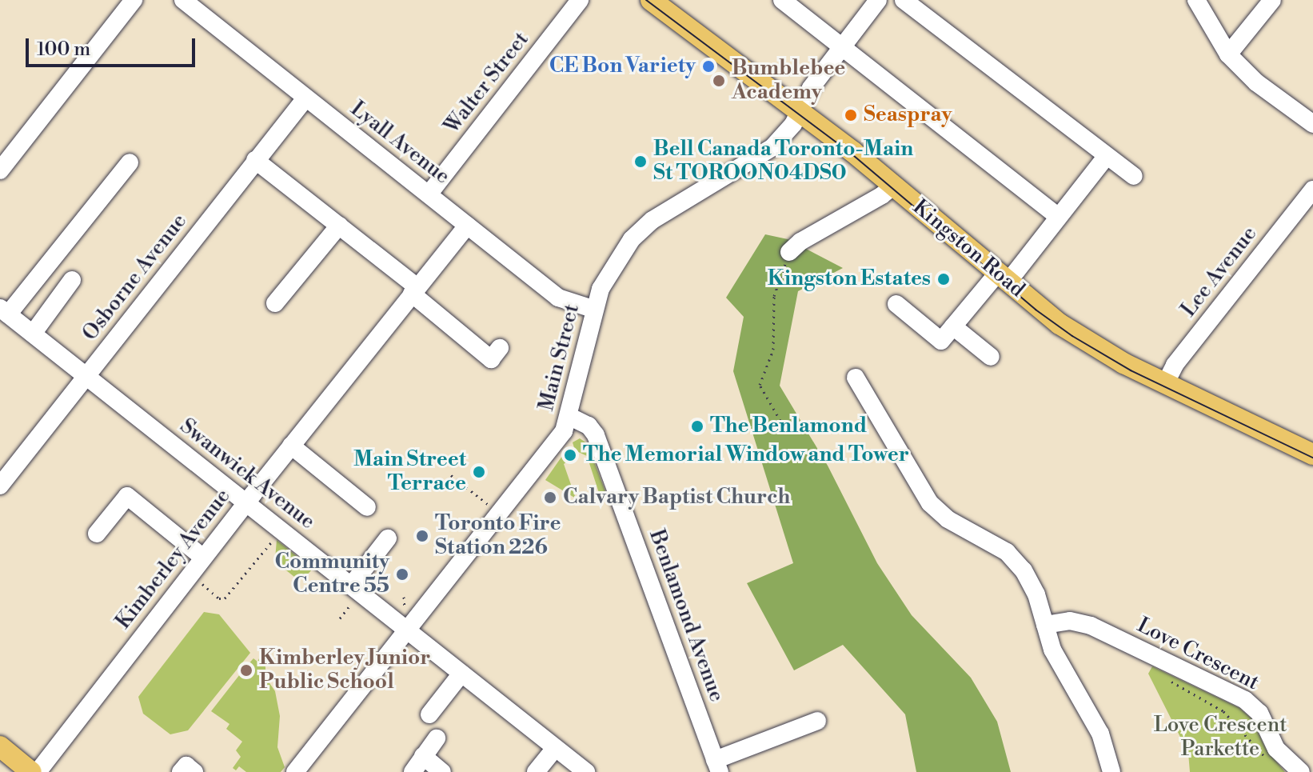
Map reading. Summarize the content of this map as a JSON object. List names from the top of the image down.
{
  "streets": {
    "main road": ["Kingston Road"],
    "street": [
      "Walter Street",
      "Lyall Avenue",
      "Lee Avenue",
      "Osborne Avenue",
      "Main Street",
      "Swanwick Avenue",
      "Kimberley Avenue",
      "Benlamond Avenue",
      "Love Crescent"
    ]
  },
  "crossings": [
    ["Walter Street", "Lyall Avenue"],
    ["Lyall Avenue", "Osborne Avenue"],
    ["Lyall Avenue", "Main Street"],
    ["Lyall Avenue", "Kimberley Avenue"],
    ["Kingston Road", "Lee Avenue"],
    ["Kingston Road", "Main Street"],
    ["Osborne Avenue", "Swanwick Avenue"],
    ["Main Street", "Swanwick Avenue"],
    ["Main Street", "Benlamond Avenue"],
    ["Swanwick Avenue", "Kimberley Avenue"]
  ],
  "parks": ["Love Crescent Parkette"],
  "places": [
    "CE Bon Variety",
    "Bumblebee Academy",
    "Seaspray",
    "Bell Canada Toronto-Main St TOROON04DS0",
    "Kingston Estates",
    "The Benlamond",
    "The Memorial Window and Tower",
    "Main Street Terrace",
    "Calvary Baptist Church",
    "Toronto Fire Station 226",
    "Community Centre 55",
    "Kimberley Junior Public School"
  ],
  "scale_bar": "100 m"
}
